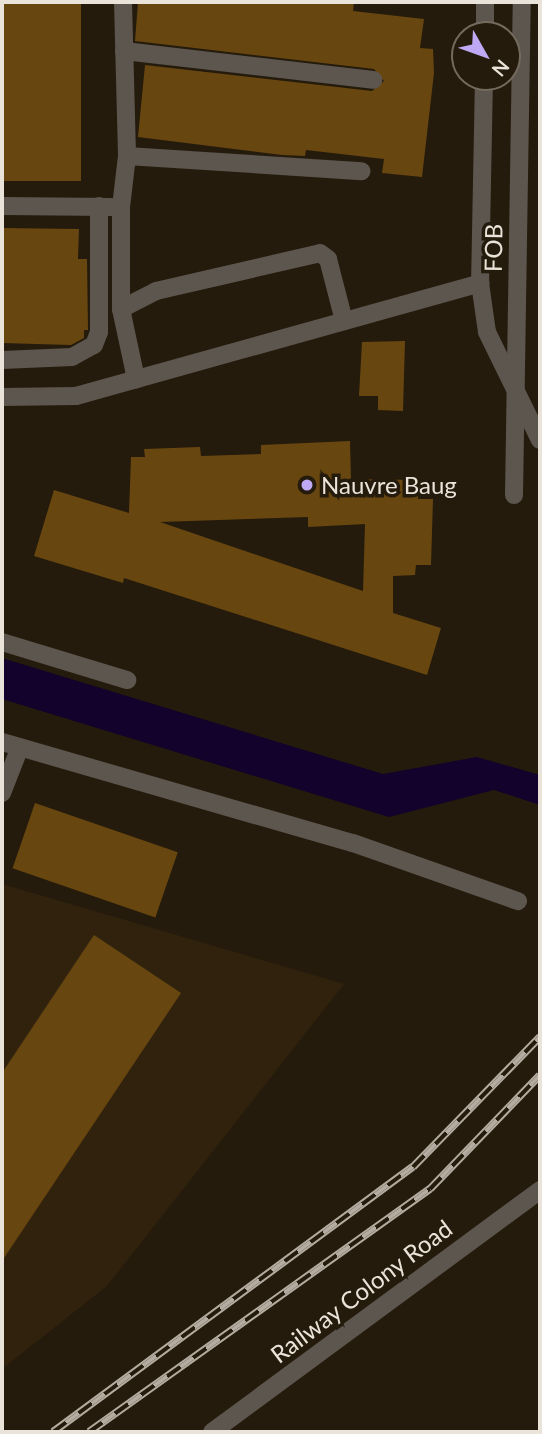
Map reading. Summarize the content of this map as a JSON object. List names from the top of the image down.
{
  "streets": {
    "street": ["FOB", "Railway Colony Road"]
  },
  "places": ["Nauvre Baug"],
  "north": "bottom right"
}
